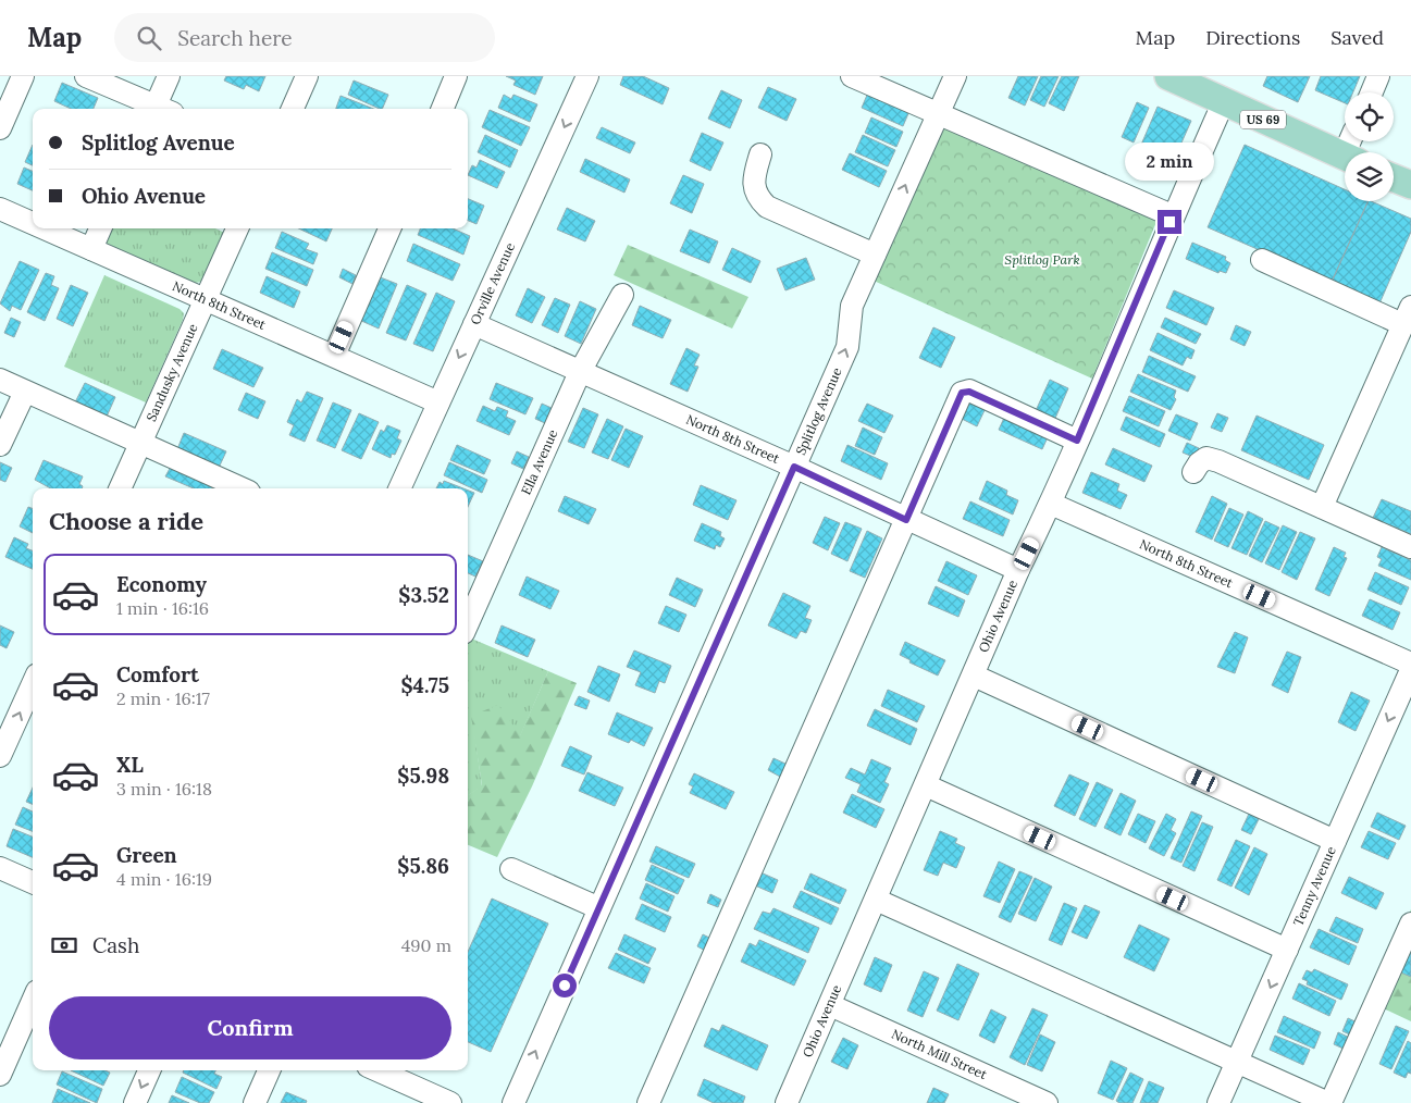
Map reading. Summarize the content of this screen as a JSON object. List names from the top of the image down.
{
  "streets": {
    "main road": ["US 69"],
    "street": [
      "Orville Avenue",
      "North 8th Street",
      "Sandusky Avenue",
      "Splitlog Avenue",
      "Ella Avenue",
      "Ohio Avenue",
      "Tenny Avenue",
      "North Mill Street"
    ]
  },
  "crossings": [
    ["US 69", "Ohio Avenue"],
    ["Orville Avenue", "North 8th Street"],
    ["North 8th Street", "Sandusky Avenue"],
    ["North 8th Street", "Splitlog Avenue"],
    ["North 8th Street", "Ella Avenue"],
    ["North 8th Street", "Ohio Avenue"],
    ["Ohio Avenue", "North Mill Street"]
  ],
  "one_way": ["Splitlog Avenue"],
  "parks": ["Splitlog Park"],
  "page": {
    "header": "Map",
    "search": "Search here",
    "nav": ["Map", "Directions", "Saved"],
    "banner": ["Splitlog Avenue", "Ohio Avenue"],
    "bubble": "2 min",
    "heading": "Choose a ride",
    "list": [
      {
        "name": "Economy",
        "note": "1 min · 16:16",
        "value": "$3.52"
      },
      {
        "name": "Comfort",
        "note": "2 min · 16:17",
        "value": "$4.75"
      },
      {
        "name": "XL",
        "note": "3 min · 16:18",
        "value": "$5.98"
      },
      {
        "name": "Green",
        "note": "4 min · 16:19",
        "value": "$5.86"
      }
    ],
    "pay": ["Cash", "490 m"],
    "buttons": "Confirm"
  }
}
